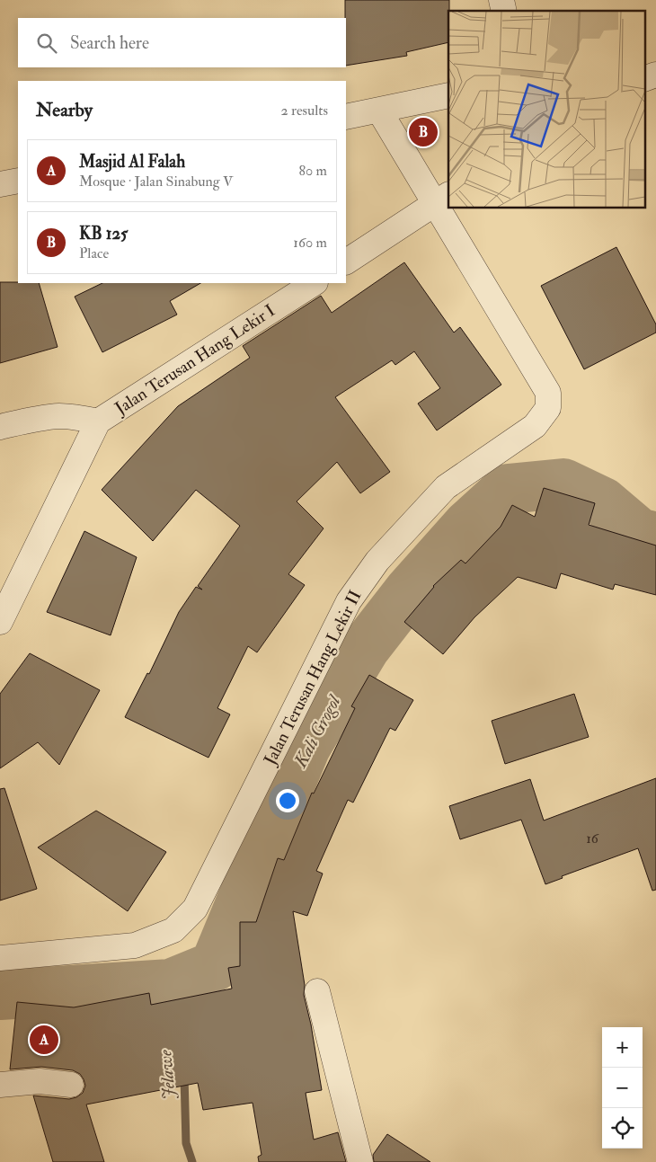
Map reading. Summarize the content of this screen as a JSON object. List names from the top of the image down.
{
  "streets": {
    "street": ["Jalan Terusan Hang Lekir I", "Jalan Terusan Hang Lekir II"]
  },
  "water": ["Kali Grogol", "Jelawe"],
  "house_numbers": ["16"],
  "page": {
    "search": "Search here",
    "heading": ["Nearby", "2 results"],
    "pins": ["B", "A"],
    "list": [
      {
        "mark": "A",
        "name": "Masjid Al Falah",
        "note": "Mosque · Jalan Sinabung V",
        "value": "80 m"
      },
      {
        "mark": "B",
        "name": "KB 125",
        "note": "Place",
        "value": "160 m"
      }
    ],
    "map_buttons": ["+", "−"]
  }
}
